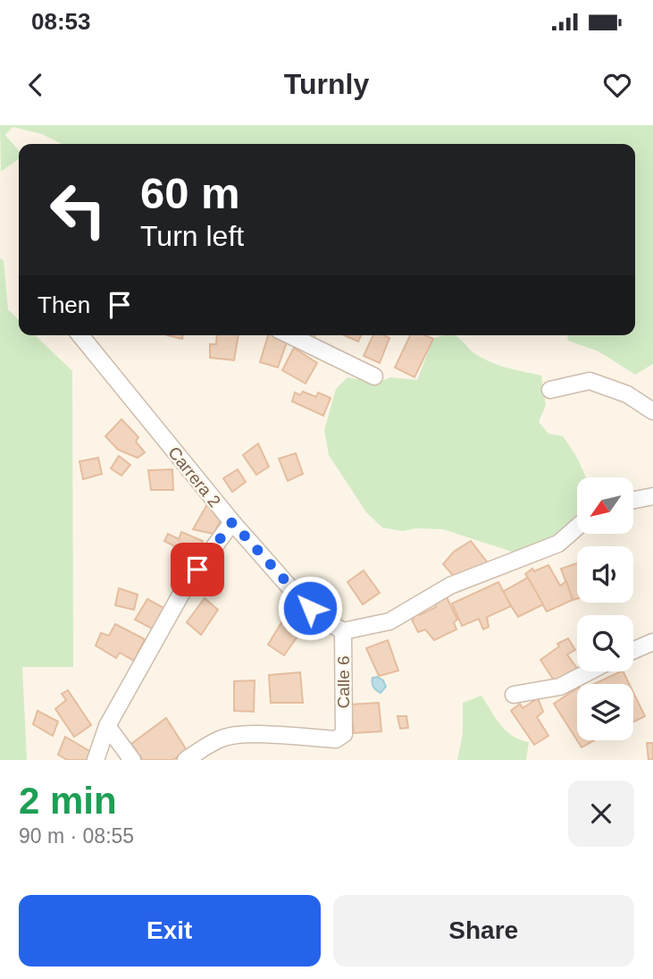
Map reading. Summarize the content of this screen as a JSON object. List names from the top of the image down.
{
  "streets": {
    "street": ["Carrera 2", "Calle 6"]
  },
  "crossings": [
    ["Carrera 2", "Calle 6"]
  ],
  "north": "bottom left",
  "page": {
    "status": "08:53",
    "header": "Turnly",
    "turn": ["60 m", "Turn left"],
    "then": "Then",
    "heading": ["2 min", "90 m · 08:55"],
    "buttons": ["Exit", "Share"]
  }
}
